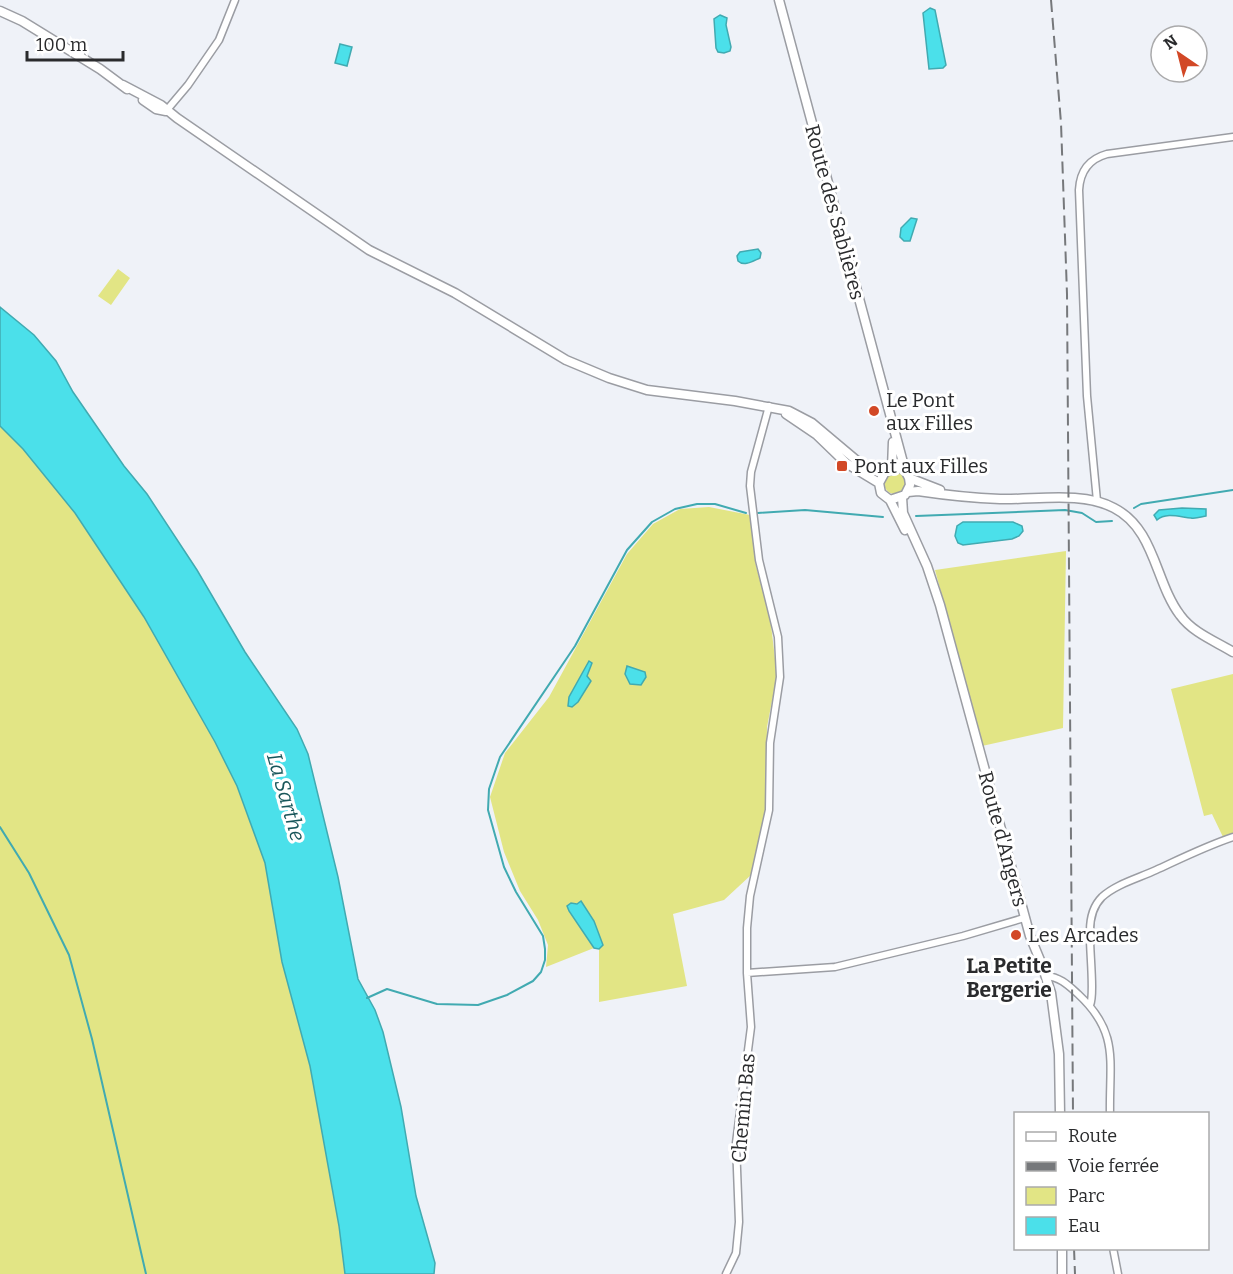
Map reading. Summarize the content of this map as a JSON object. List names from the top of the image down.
{
  "streets": {
    "street": ["Route des Sablières", "Route d'Angers", "Chemin Bas"]
  },
  "crossings": [
    ["Route des Sablières", "Route d'Angers"]
  ],
  "districts": ["La Petite Bergerie"],
  "water": ["La Sarthe"],
  "places": {
    "other": ["Le Pont aux Filles", "Les Arcades"],
    "transit": ["Pont aux Filles"]
  },
  "legend": [
    "Route",
    "Voie ferrée",
    "Parc",
    "Eau"
  ],
  "scale_bar": "100 m",
  "north": "top left"
}
